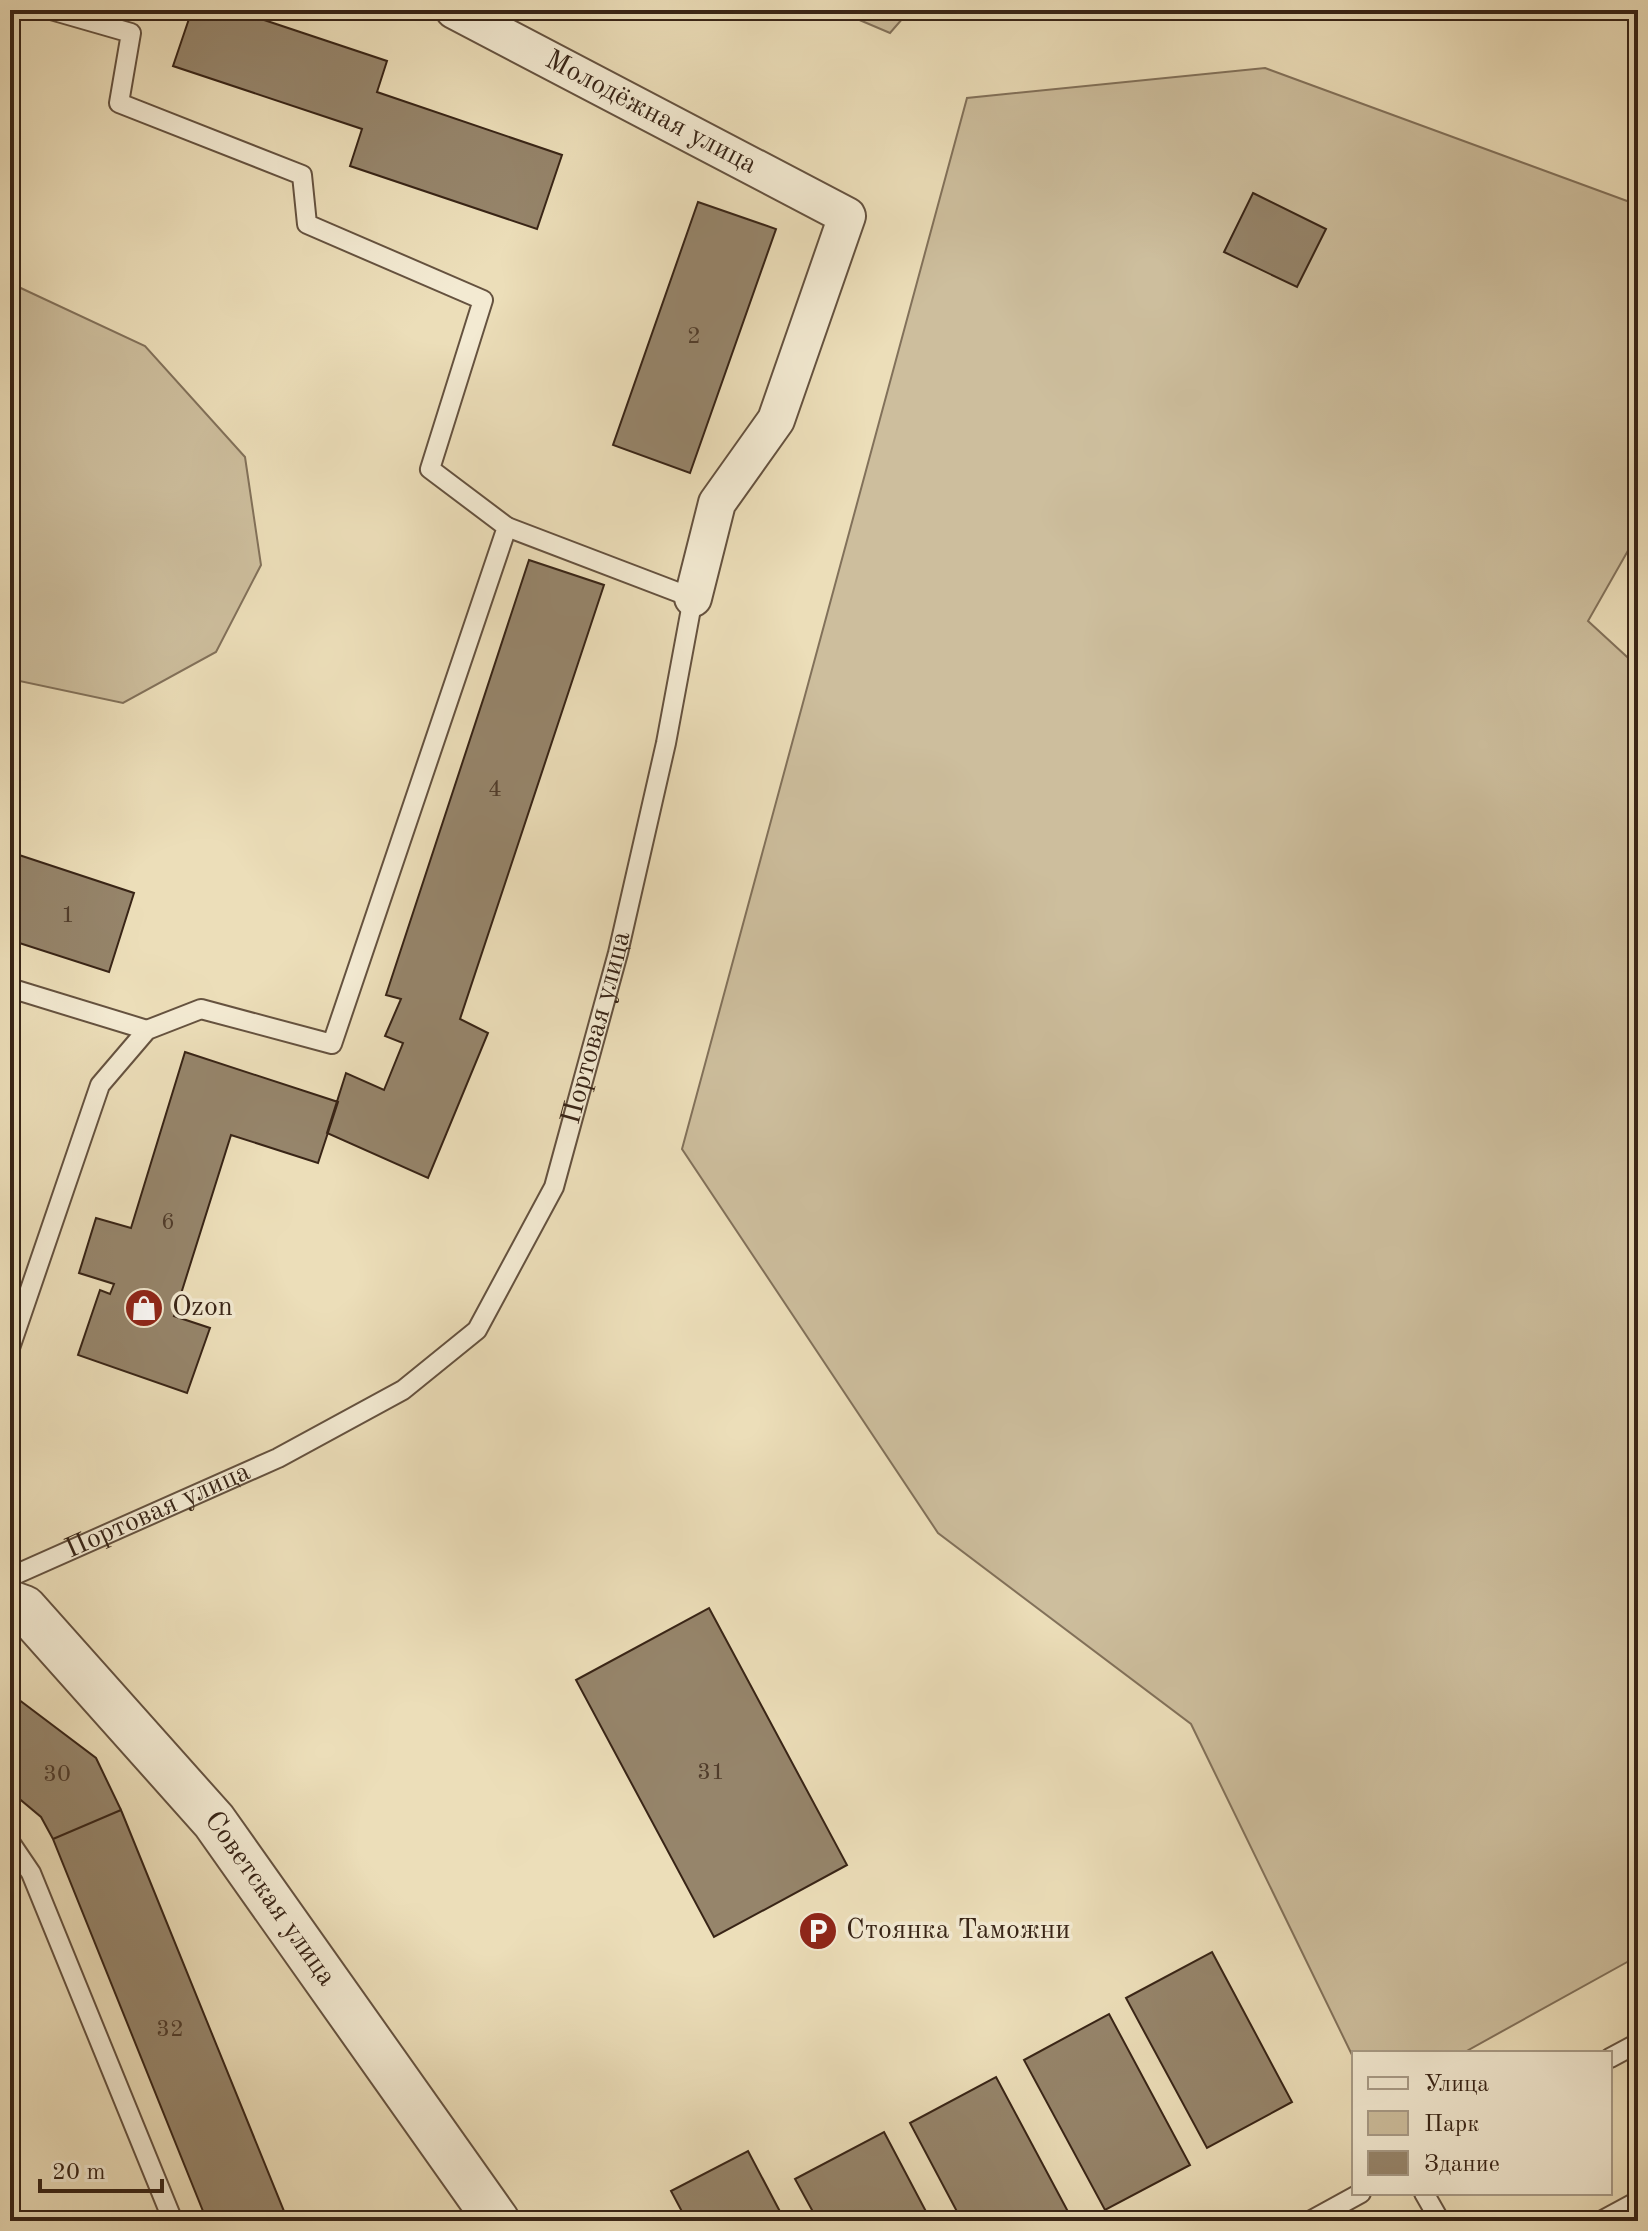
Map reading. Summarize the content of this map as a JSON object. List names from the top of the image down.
{
  "streets": {
    "street": ["Молодёжная улица", "Портовая улица", "Советская улица"]
  },
  "crossings": [
    ["Молодёжная улица", "Портовая улица"]
  ],
  "places": {
    "shop": ["Ozon"],
    "parking": ["Стоянка Таможни"]
  },
  "house_numbers": [
    "2",
    "4",
    "1",
    "6",
    "31",
    "30",
    "32"
  ],
  "legend": ["Улица", "Парк", "Здание"],
  "scale_bar": "20 m"
}
